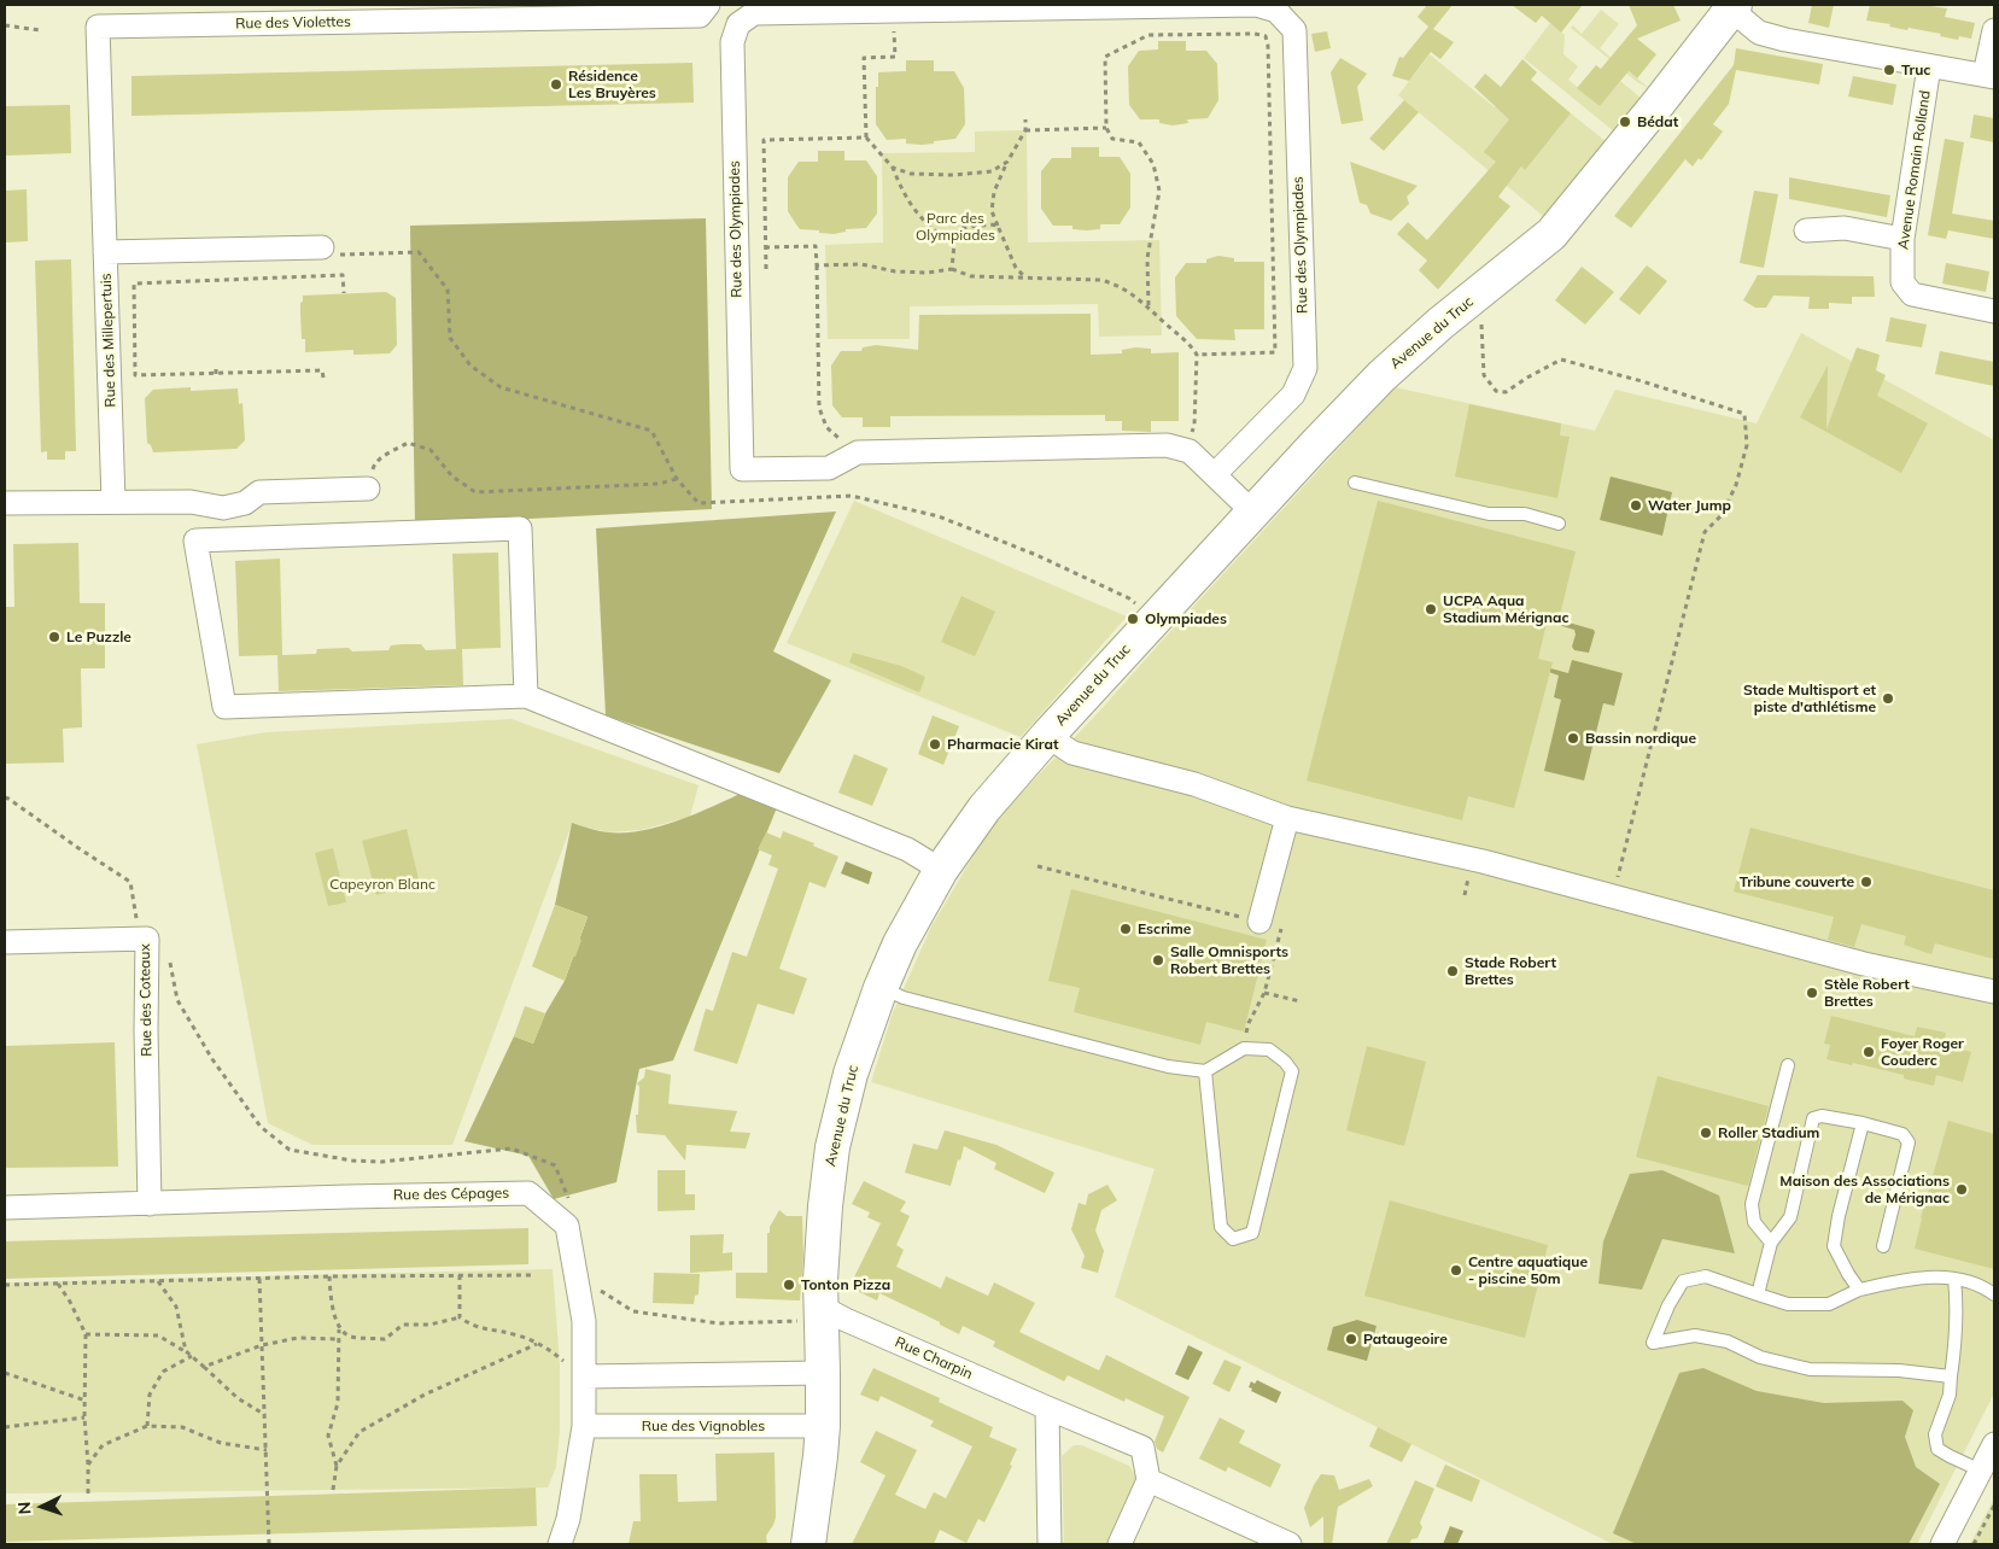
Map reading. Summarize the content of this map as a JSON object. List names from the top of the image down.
{
  "streets": {
    "street": [
      "Rue des Violettes",
      "Avenue Romain Rolland",
      "Rue des Olympiades",
      "Avenue du Truc",
      "Rue des Millepertuis",
      "Rue des Coteaux",
      "Rue des Cépages",
      "Rue Charpin",
      "Rue des Vignobles"
    ]
  },
  "crossings": [
    ["Rue des Violettes", "Rue des Millepertuis"],
    ["Avenue du Truc", "Rue Charpin"],
    ["Avenue du Truc", "Rue des Vignobles"],
    ["Rue des Coteaux", "Rue des Cépages"]
  ],
  "parks": ["Parc des Olympiades", "Capeyron Blanc"],
  "places": [
    "Truc",
    "Résidence Les Bruyères",
    "Bédat",
    "Water Jump",
    "UCPA Aqua Stadium Mérignac",
    "Olympiades",
    "Le Puzzle",
    "Stade Multisport et piste d'athlétisme",
    "Bassin nordique",
    "Pharmacie Kirat",
    "Tribune couverte",
    "Escrime",
    "Salle Omnisports Robert Brettes",
    "Stade Robert Brettes",
    "Stèle Robert Brettes",
    "Foyer Roger Couderc",
    "Roller Stadium",
    "Maison des Associations de Mérignac",
    "Centre aquatique - piscine 50m",
    "Tonton Pizza",
    "Pataugeoire"
  ],
  "north": "left"
}
